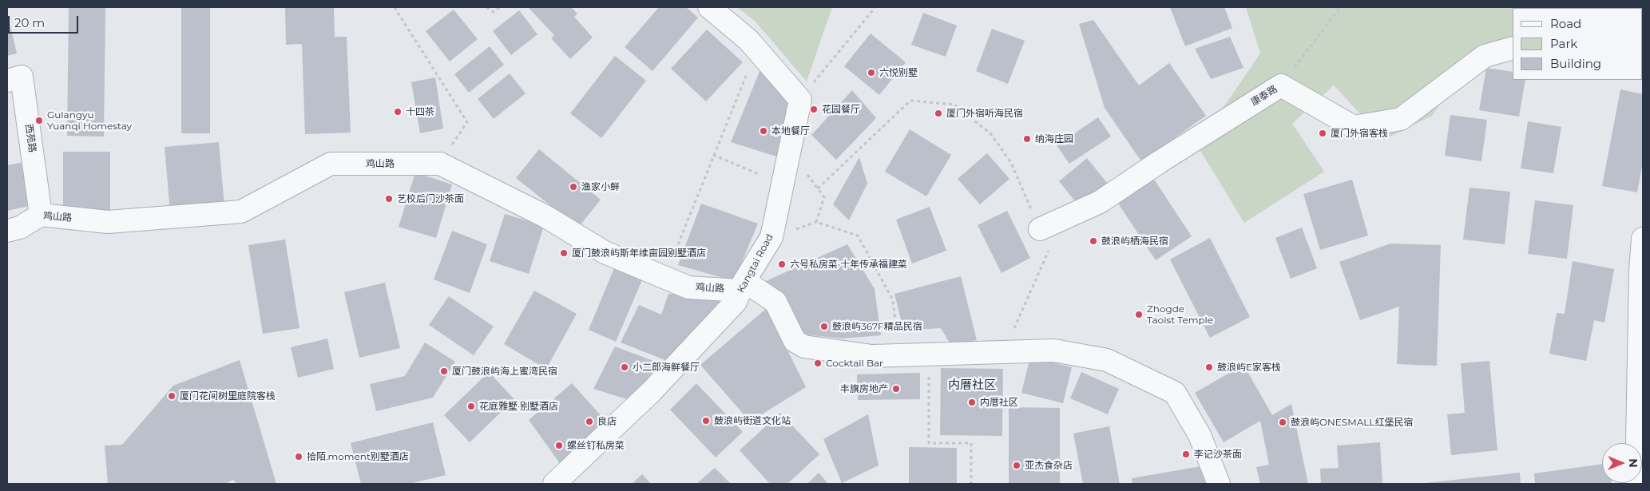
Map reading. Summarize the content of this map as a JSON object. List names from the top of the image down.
{
  "streets": {
    "street": [
      "康泰路",
      "西苑路",
      "鸡山路",
      "Kangtai Road"
    ]
  },
  "crossings": [
    ["西苑路", "鸡山路"],
    ["鸡山路", "Kangtai Road"]
  ],
  "districts": ["内厝社区"],
  "places": [
    "六悦别墅",
    "花园餐厅",
    "十四茶",
    "厦门外宿听海民宿",
    "Gulangyu Yuanqi Homestay",
    "本地餐厅",
    "厦门外宿客栈",
    "纳海庄园",
    "渔家小鲜",
    "艺校后门沙茶面",
    "鼓浪屿栖海民宿",
    "厦门鼓浪屿斯年维亩园别墅酒店",
    "六号私房菜·十年传承福建菜",
    "Zhogde Taoist Temple",
    "鼓浪屿367F精品民宿",
    "Cocktail Bar",
    "小二郎海鲜餐厅",
    "鼓浪屿E家客栈",
    "厦门鼓浪屿海上蜜湾民宿",
    "丰旗房地产",
    "厦门花间树里庭院客栈",
    "内厝社区",
    "花庭雅墅·别墅酒店",
    "鼓浪屿街道文化站",
    "良店",
    "鼓浪屿ONESMALL红堡民宿",
    "螺丝钉私房菜",
    "李记沙茶面",
    "拾陌.moment别墅酒店",
    "亚杰食杂店"
  ],
  "legend": ["Road", "Park", "Building"],
  "scale_bar": "20 m",
  "north": "right"
}
